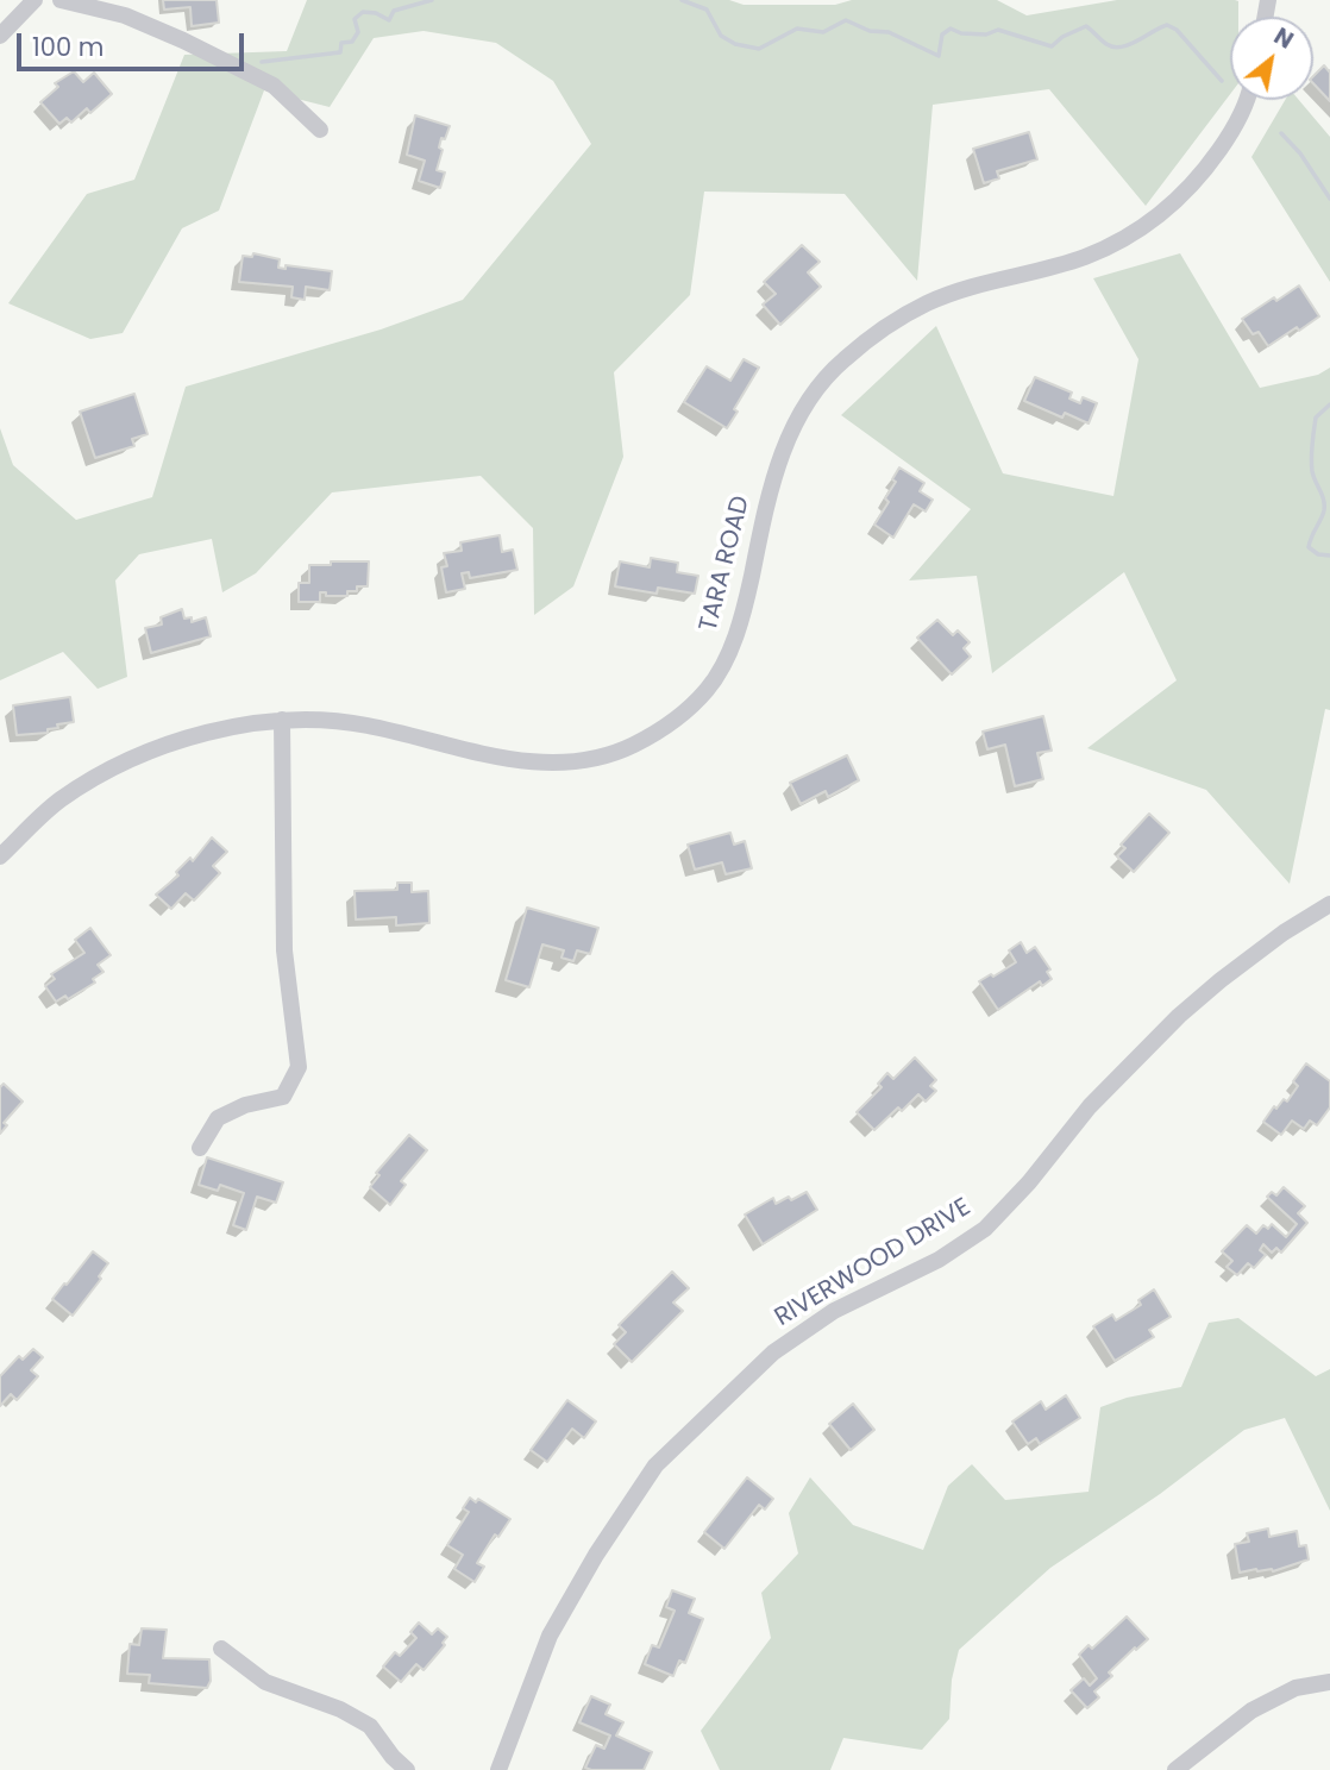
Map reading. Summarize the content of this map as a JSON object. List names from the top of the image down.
{
  "streets": {
    "street": ["TARA ROAD", "RIVERWOOD DRIVE"]
  },
  "scale_bar": "100 m",
  "north": "top right"
}
